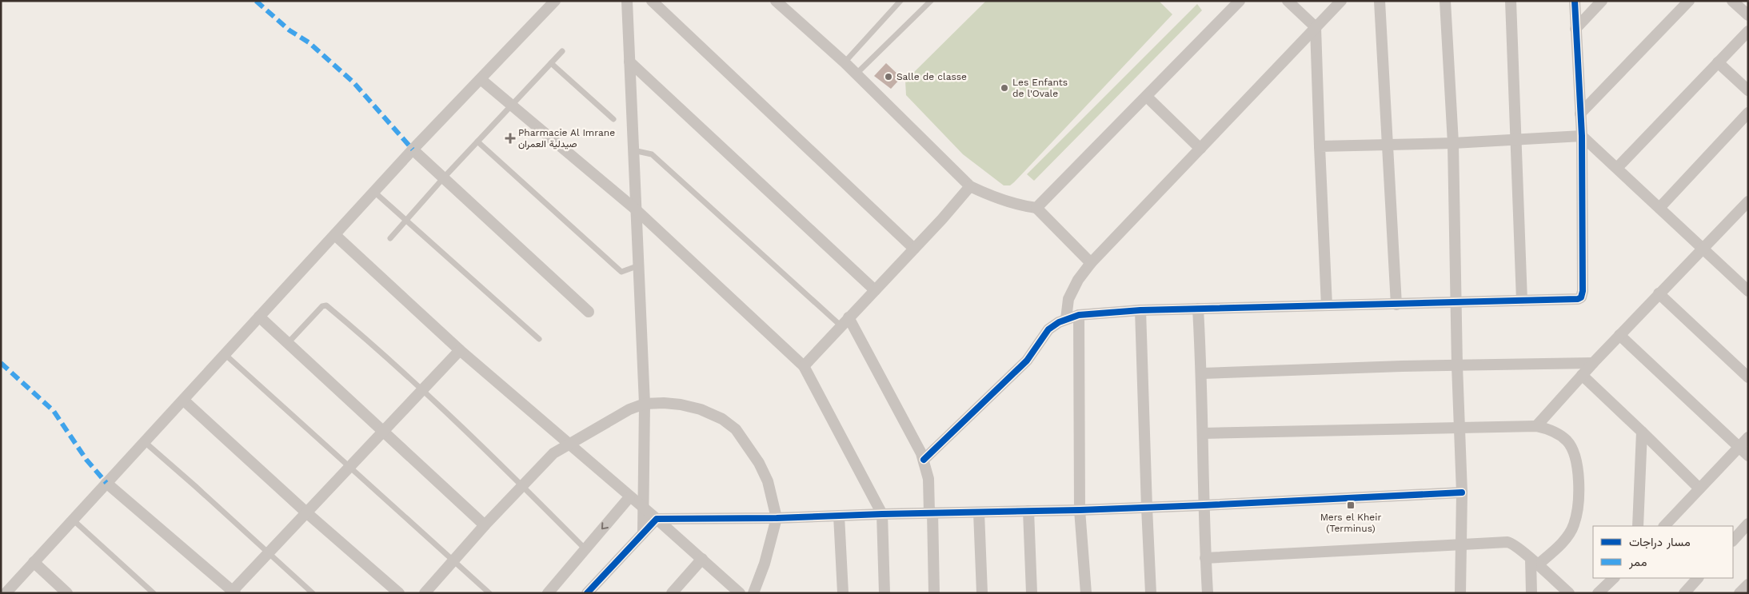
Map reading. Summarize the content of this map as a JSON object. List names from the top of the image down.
{
  "places": {
    "other": ["Salle de classe", "Les Enfants de l'Ovale"],
    "health": ["Pharmacie Al Imrane صيدلية العمران"],
    "transit": ["Mers el Kheir (Terminus)"]
  },
  "legend": ["مسار دراجات", "ممر"]
}
